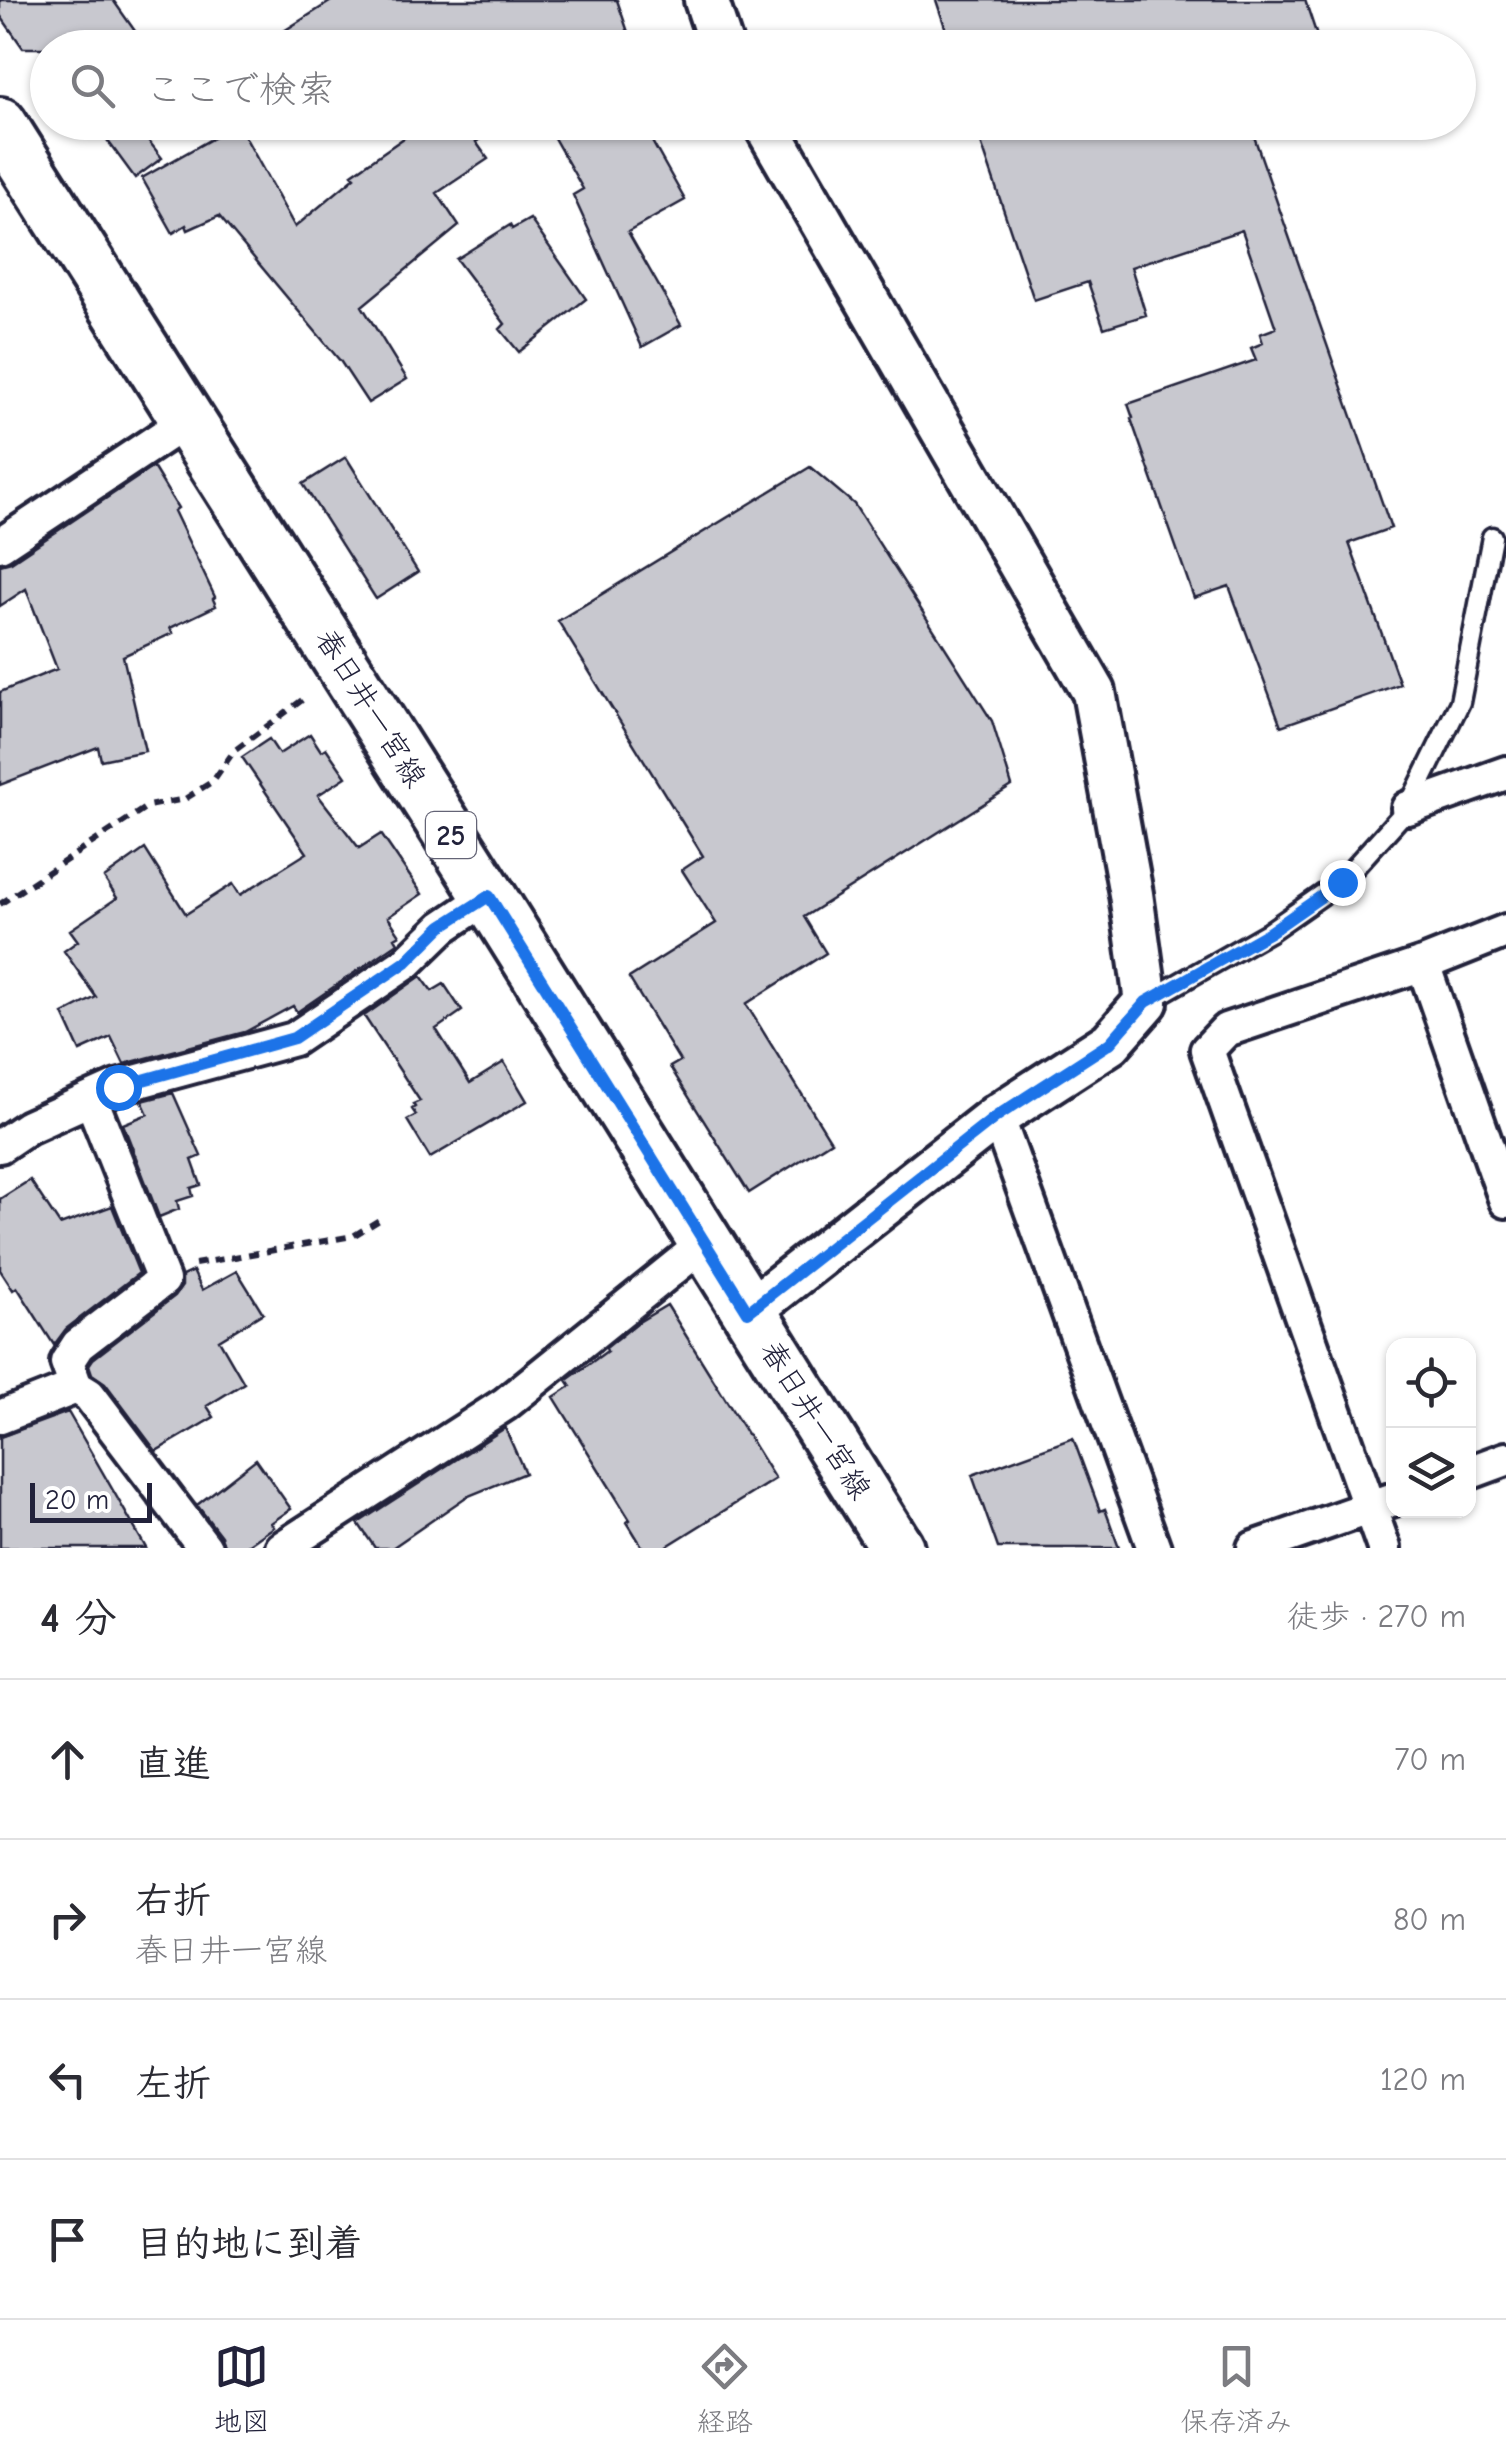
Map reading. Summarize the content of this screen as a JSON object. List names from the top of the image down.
{
  "streets": {
    "main road": ["春日井一宮線", "25"]
  },
  "scale_bar": "20 m",
  "page": {
    "search": "ここで検索",
    "scale": "20 m",
    "heading": ["4 分", "徒歩 · 270 m"],
    "list": [
      ["直進", "70 m"],
      ["右折", "春日井一宮線", "80 m"],
      ["左折", "120 m"],
      "目的地に到着"
    ],
    "nav": ["地図", "経路", "保存済み"]
  }
}
